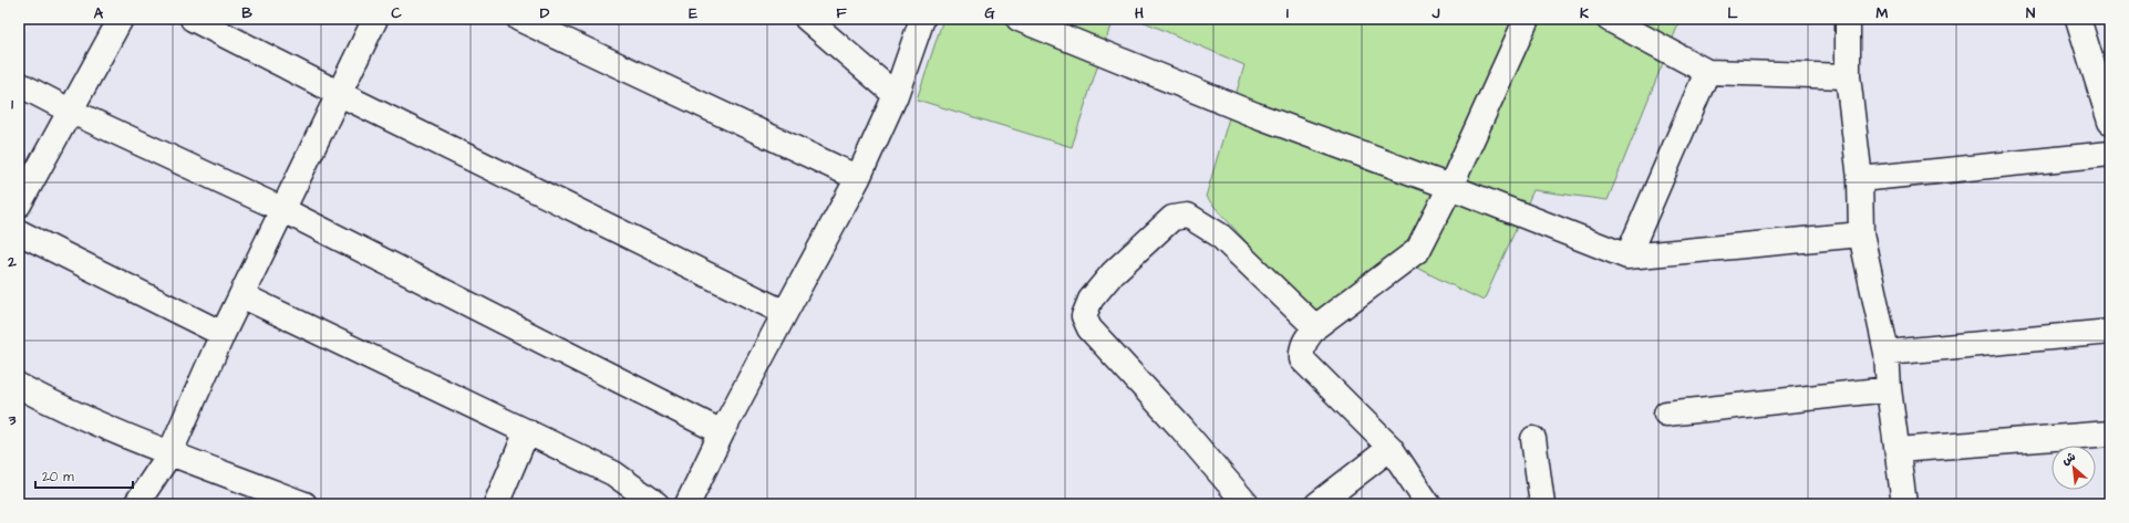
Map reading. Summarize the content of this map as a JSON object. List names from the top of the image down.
{
  "scale_bar": "20 m",
  "north": "top left",
  "grid": {
    "columns": [
      "A",
      "B",
      "C",
      "D",
      "E",
      "F",
      "G",
      "H",
      "I",
      "J",
      "K",
      "L",
      "M",
      "N"
    ],
    "rows": ["1", "2", "3"]
  }
}
